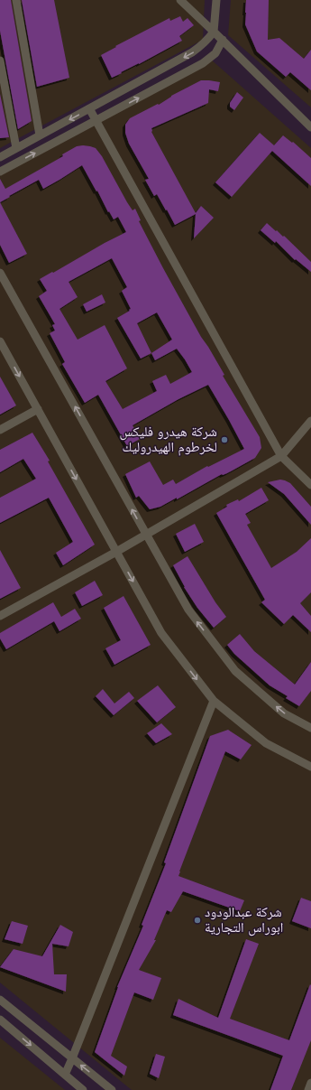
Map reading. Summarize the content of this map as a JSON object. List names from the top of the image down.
{
  "places": ["شركة هيدرو فليكس لخرطوم الهيدروليك", "شركة عبدالودود ابوراس التجارية"]
}
